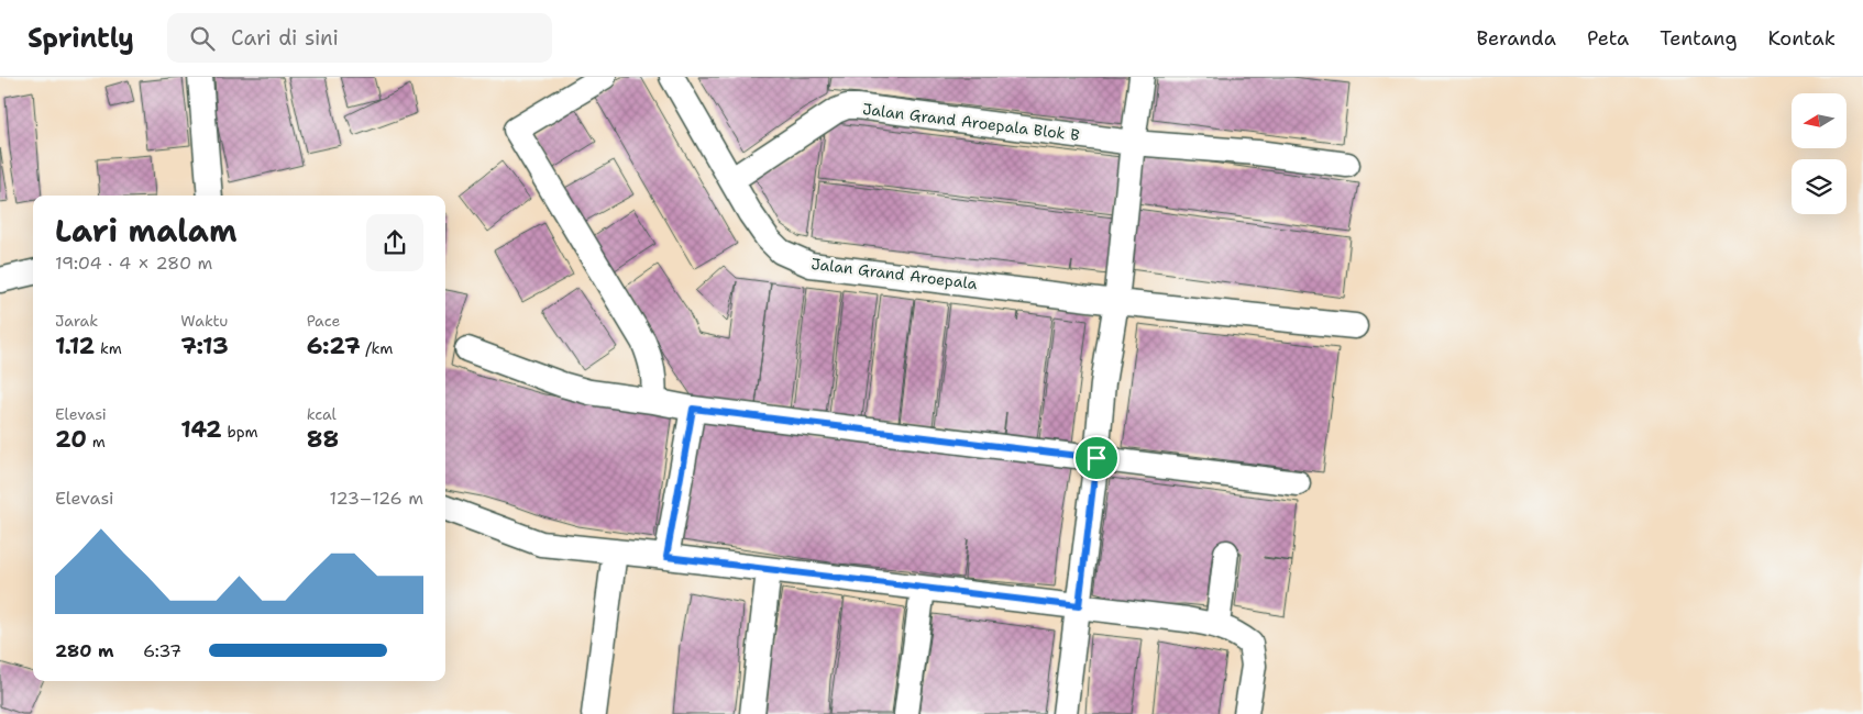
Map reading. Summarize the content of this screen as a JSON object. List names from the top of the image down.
{
  "streets": {
    "street": ["Jalan Grand Aroepala Blok B", "Jalan Grand Aroepala"]
  },
  "crossings": [
    ["Jalan Grand Aroepala Blok B", "Jalan Grand Aroepala"]
  ],
  "north": "left",
  "page": {
    "header": "Sprintly",
    "search": "Cari di sini",
    "nav": [
      "Beranda",
      "Peta",
      "Tentang",
      "Kontak"
    ],
    "heading": ["Lari malam", "19:04 · 4 × 280 m"],
    "stats": [
      ["Jarak", "1.12 km"],
      ["Waktu", "7:13"],
      ["Pace", "6:27 /km"],
      ["Elevasi", "20 m"],
      ["142 bpm"],
      ["kcal", "88"]
    ],
    "chart": ["Elevasi", "123–126 m"],
    "list": [
      {
        "name": "280 m",
        "note": "6:37"
      }
    ]
  }
}
